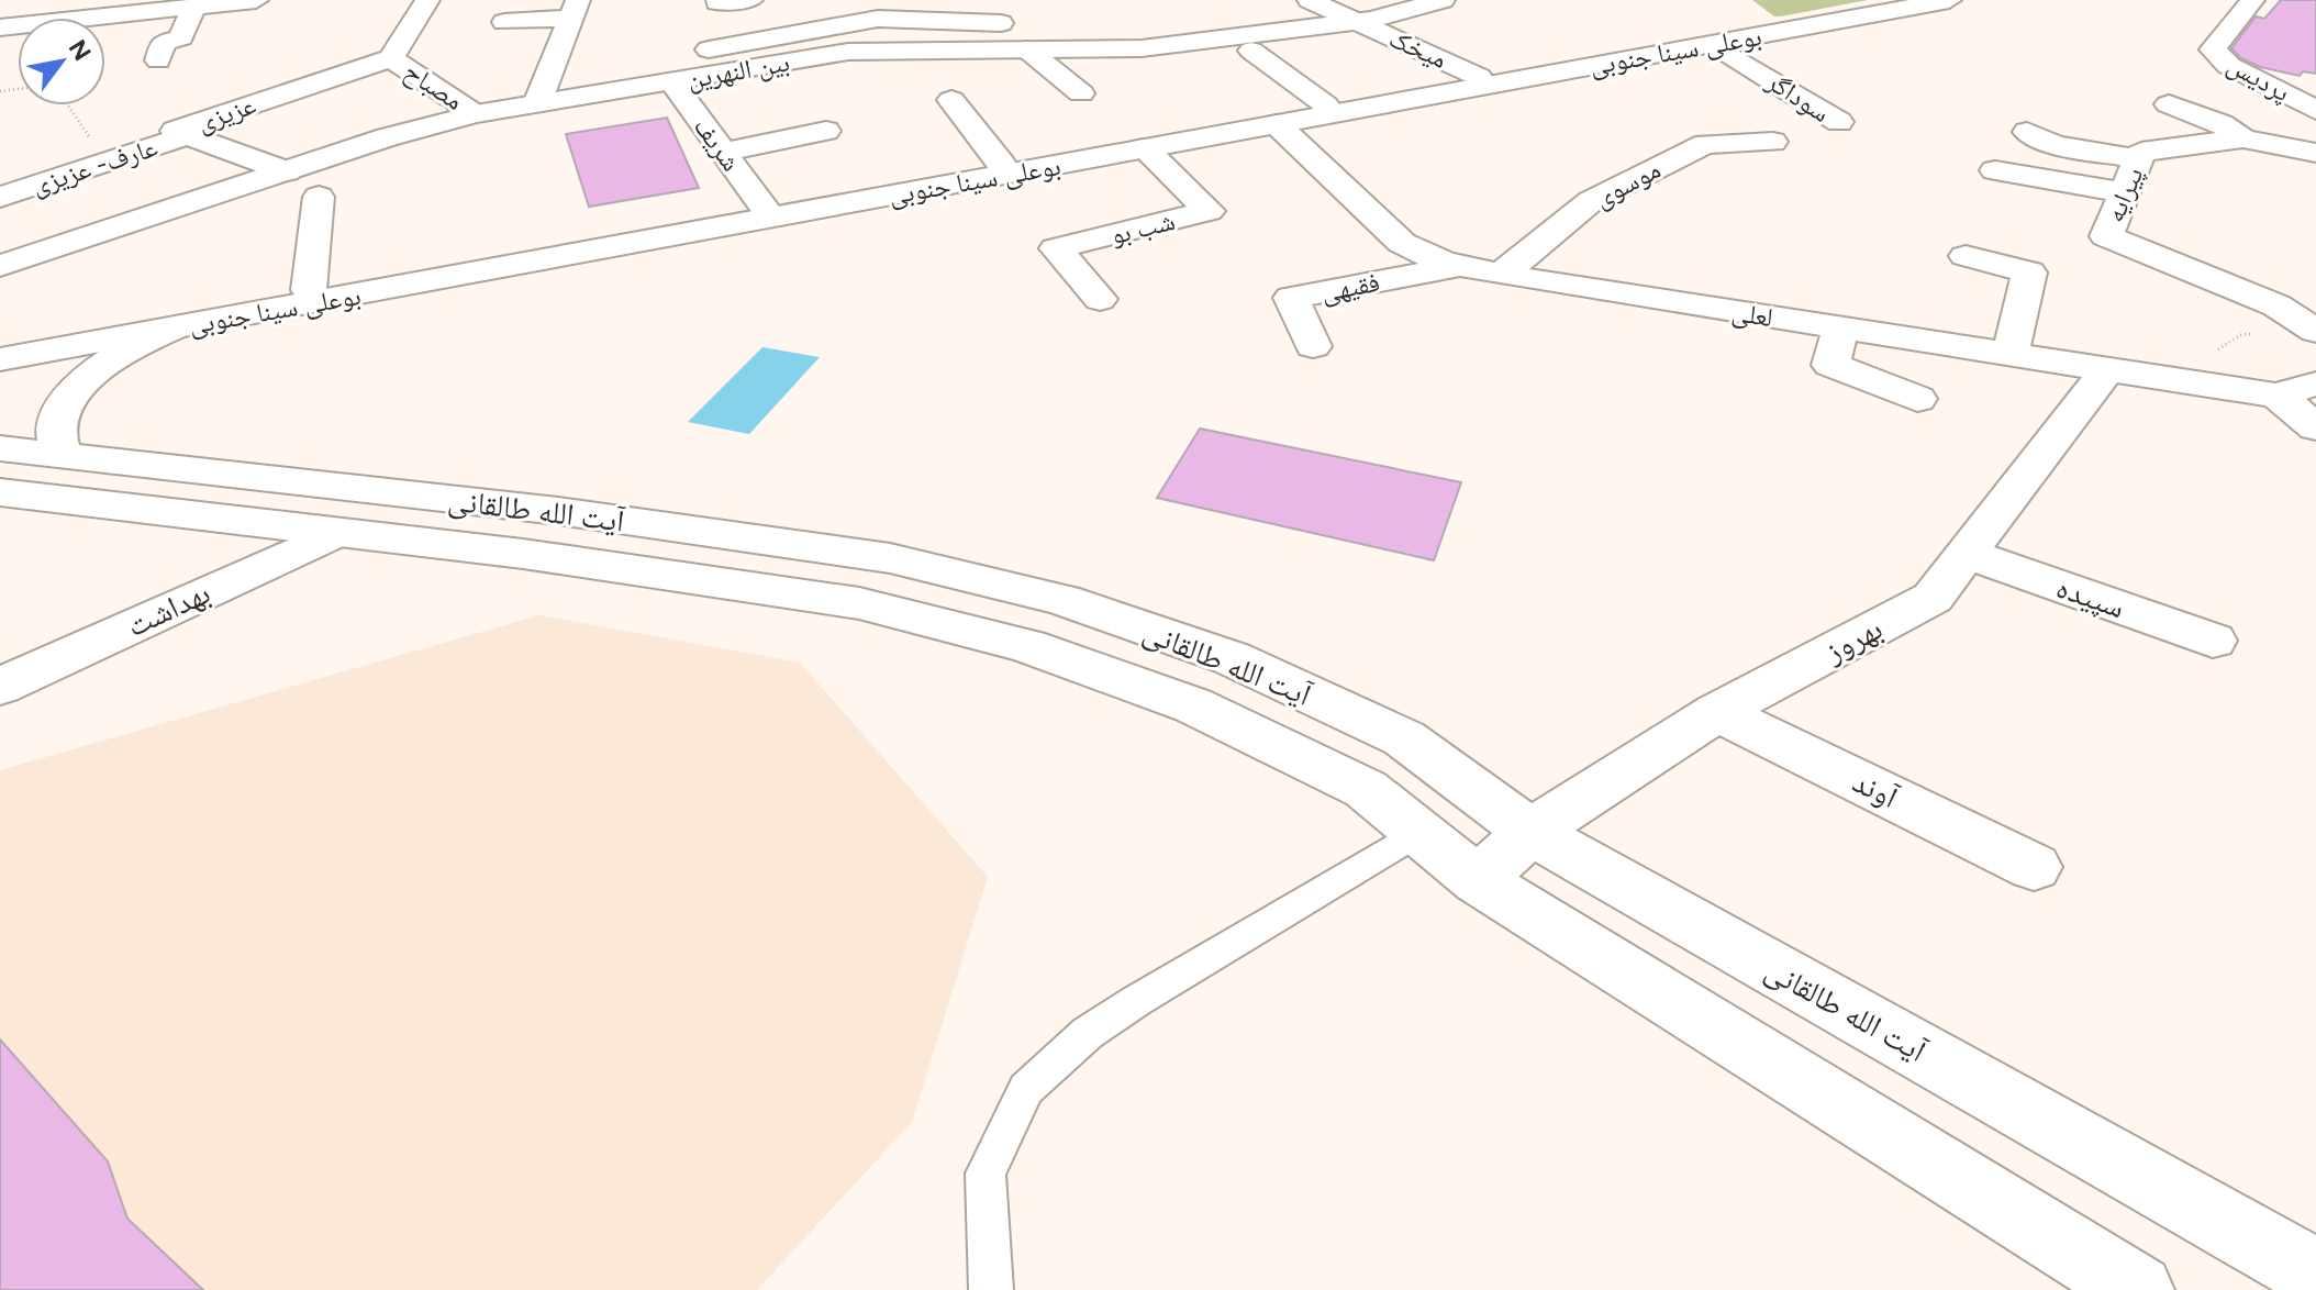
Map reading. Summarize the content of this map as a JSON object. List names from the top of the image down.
{
  "streets": {
    "street": [
      "میخک",
      "بوعلی سینا جنوبی",
      "بین النهرین",
      "پردیس",
      "مصباح",
      "سوداگر",
      "عزیزی",
      "شریف",
      "عارف- عزیزی",
      "موسوی",
      "پیرایه",
      "شب بو",
      "فقیهی",
      "لعلی",
      "آیت الله طالقانی",
      "سپیده",
      "بهداشت",
      "بهروز",
      "آوند"
    ]
  },
  "crossings": [
    ["میخک", "بوعلی سینا جنوبی"],
    ["میخک", "بین النهرین"],
    ["بوعلی سینا جنوبی", "سوداگر"],
    ["بوعلی سینا جنوبی", "شریف"],
    ["بوعلی سینا جنوبی", "شب بو"],
    ["بوعلی سینا جنوبی", "لعلی"],
    ["بین النهرین", "مصباح"],
    ["بین النهرین", "عزیزی"],
    ["بین النهرین", "شریف"],
    ["مصباح", "عزیزی"],
    ["عزیزی", "عارف- عزیزی"],
    ["موسوی", "لعلی"],
    ["فقیهی", "لعلی"],
    ["لعلی", "بهروز"],
    ["آیت الله طالقانی", "بهداشت"],
    ["آیت الله طالقانی", "بهروز"],
    ["سپیده", "بهروز"],
    ["بهروز", "آوند"]
  ],
  "north": "top right"
}
